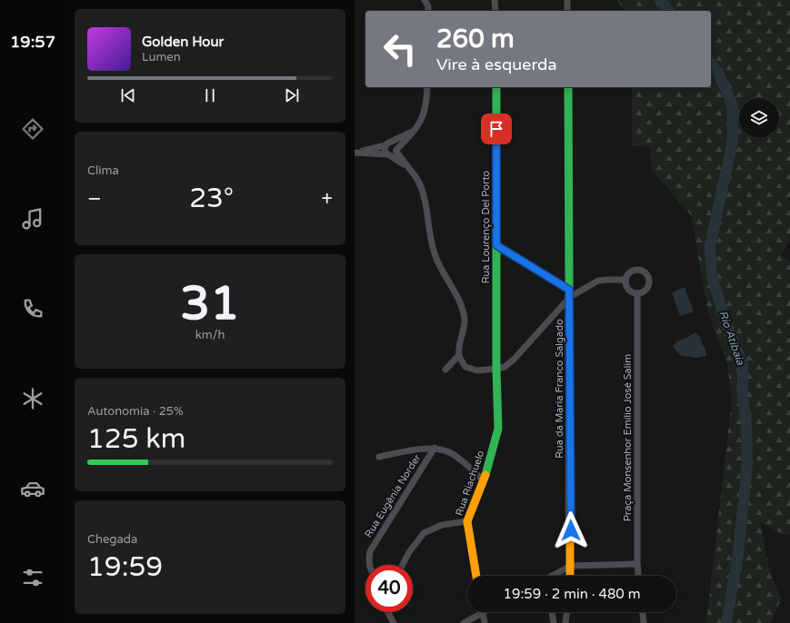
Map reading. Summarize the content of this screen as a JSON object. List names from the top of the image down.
{
  "streets": {
    "street": [
      "Rua Lourenço Del Porto",
      "Rua da Maria Franco Salgado",
      "Praça Monsenhor Emílio José Salim",
      "Rua Riachuelo",
      "Rua Eugênia Norder"
    ]
  },
  "crossings": [
    ["Rua Lourenço Del Porto", "Rua Riachuelo"]
  ],
  "water": ["Rio Atibaia"],
  "page": {
    "tabs": "19:57",
    "turn": ["260 m", "Vire à esquerda"],
    "song": ["Golden Hour", "Lumen"],
    "tile": [
      "Clima",
      ["31", "km/h"],
      ["Autonomia · 25%", "125 km"],
      ["Chegada", "19:59"]
    ],
    "heat": ["−", "23°", "+"],
    "limit": "40",
    "trip": "19:59 · 2 min · 480 m"
  }
}
